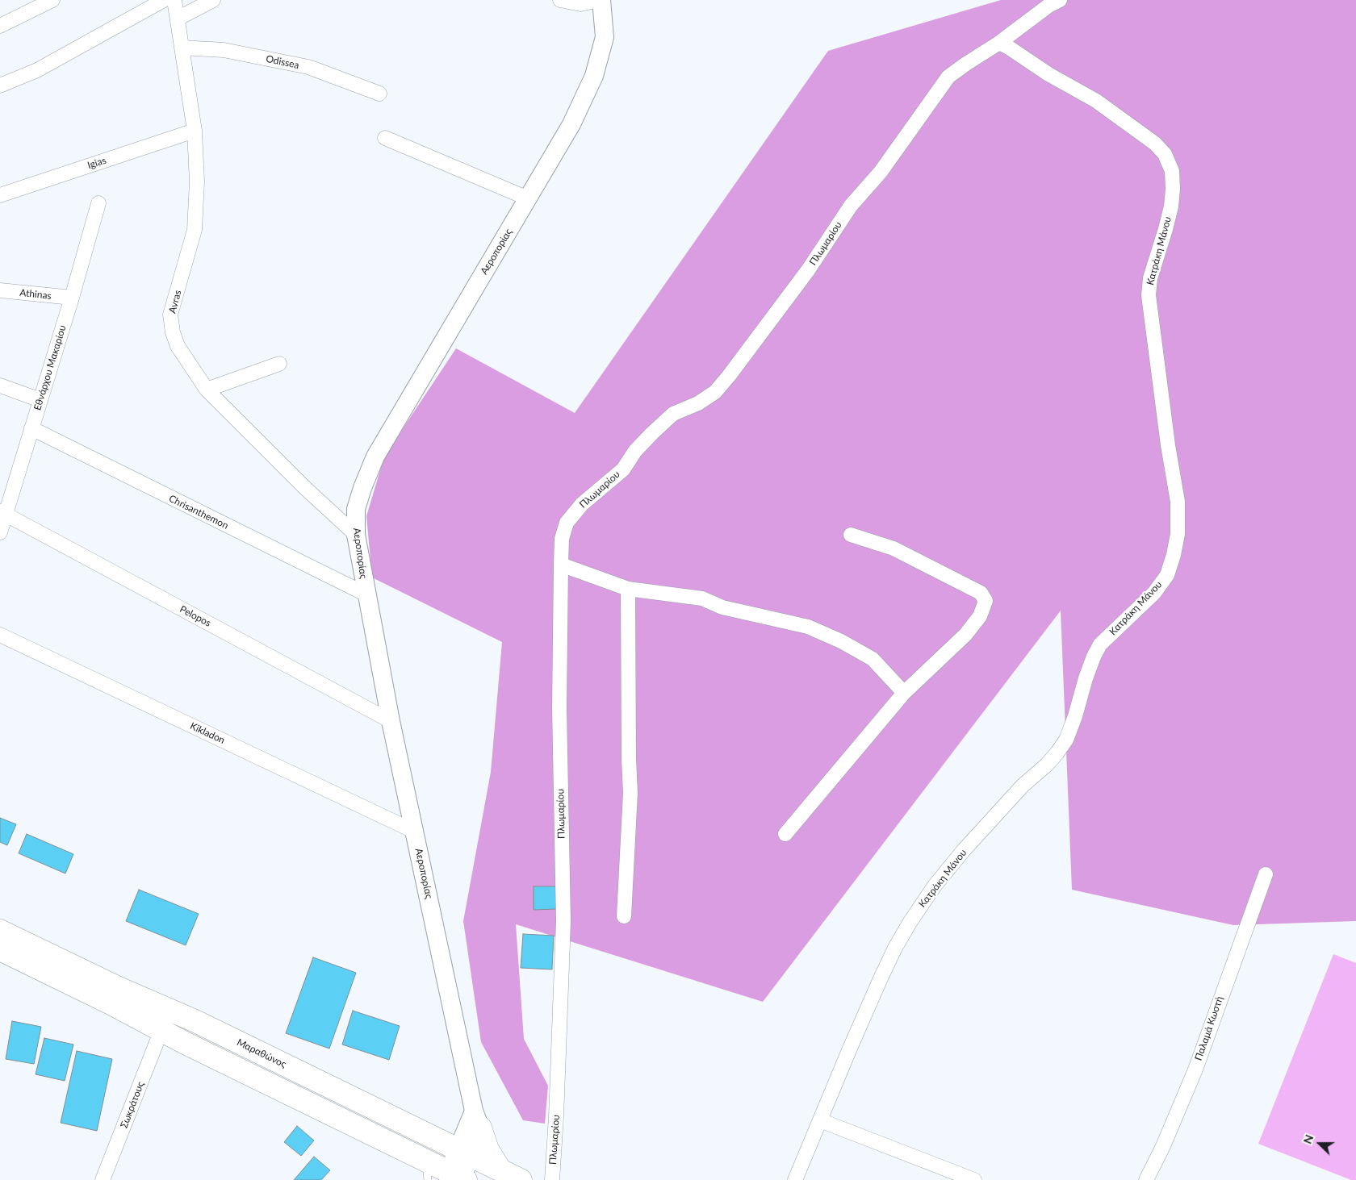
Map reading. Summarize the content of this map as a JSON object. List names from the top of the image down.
{
  "streets": {
    "main road": ["Μαραθώνος"],
    "street": [
      "Odissea",
      "Igias",
      "Πλωμαρίου",
      "Κατράκη Μάνου",
      "Αεροπορίας",
      "Athinas",
      "Avras",
      "Εθνάρχου Μακαρίου",
      "Chrisanthemon",
      "Pelopos",
      "Kikladon",
      "Παλαμά Κωστή",
      "Σωκράτους"
    ]
  },
  "crossings": [
    ["Odissea", "Avras"],
    ["Igias", "Avras"],
    ["Πλωμαρίου", "Κατράκη Μάνου"],
    ["Αεροπορίας", "Avras"],
    ["Αεροπορίας", "Chrisanthemon"],
    ["Αεροπορίας", "Pelopos"],
    ["Αεροπορίας", "Kikladon"],
    ["Athinas", "Εθνάρχου Μακαρίου"],
    ["Εθνάρχου Μακαρίου", "Chrisanthemon"],
    ["Εθνάρχου Μακαρίου", "Pelopos"]
  ],
  "north": "left"
}
